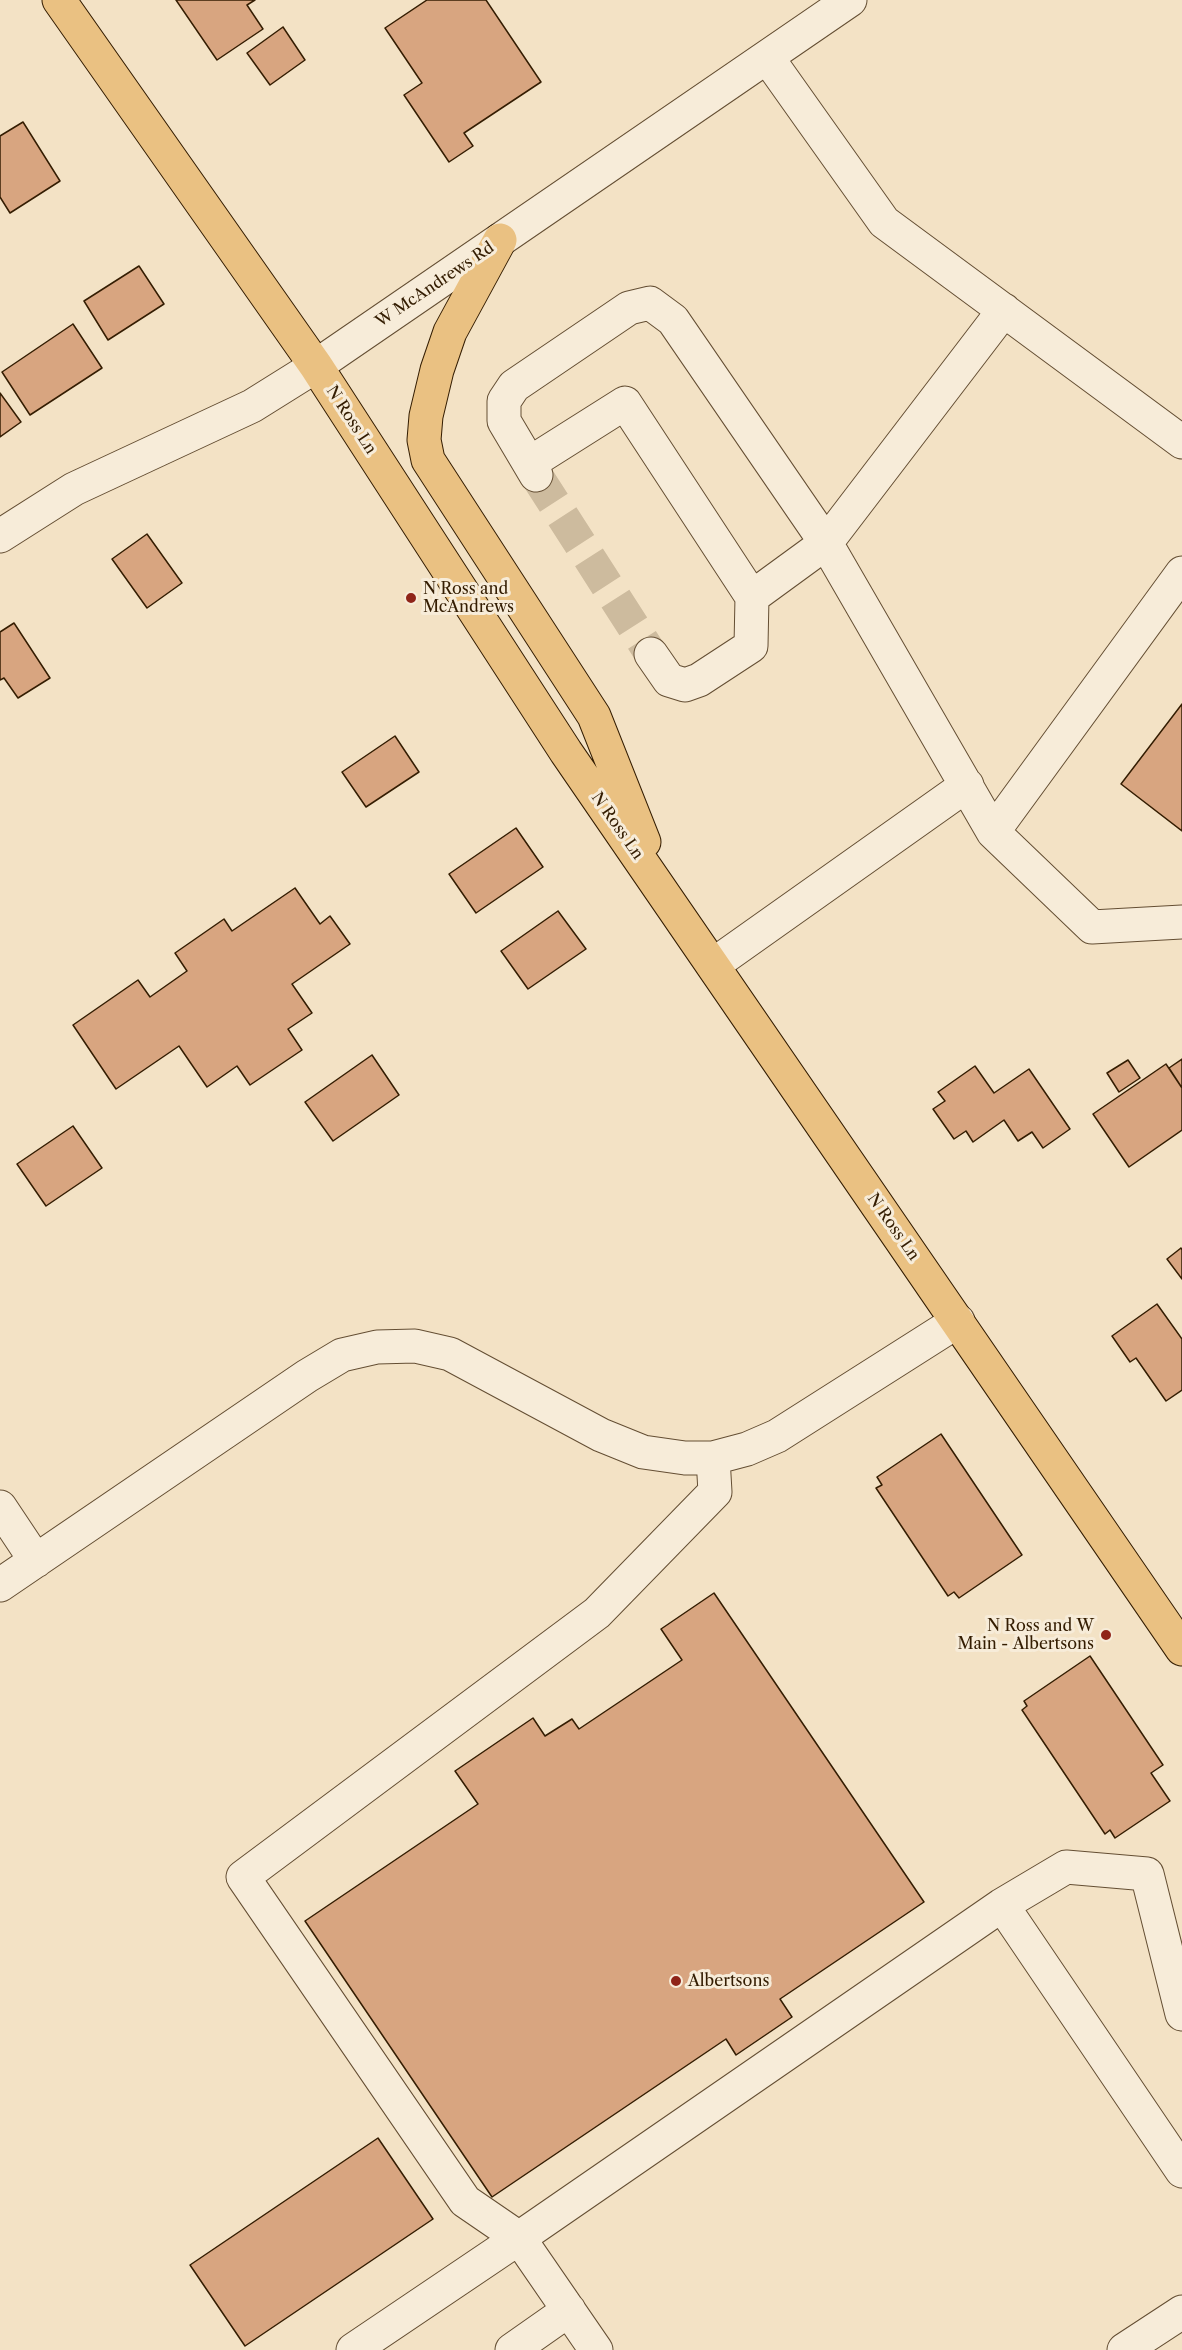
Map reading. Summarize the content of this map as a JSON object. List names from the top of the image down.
{
  "streets": {
    "main road": ["N Ross Ln"],
    "street": ["W McAndrews Rd"]
  },
  "crossings": [
    ["W McAndrews Rd", "N Ross Ln"]
  ],
  "places": ["N Ross and McAndrews", "N Ross and W Main - Albertsons", "Albertsons"]
}
